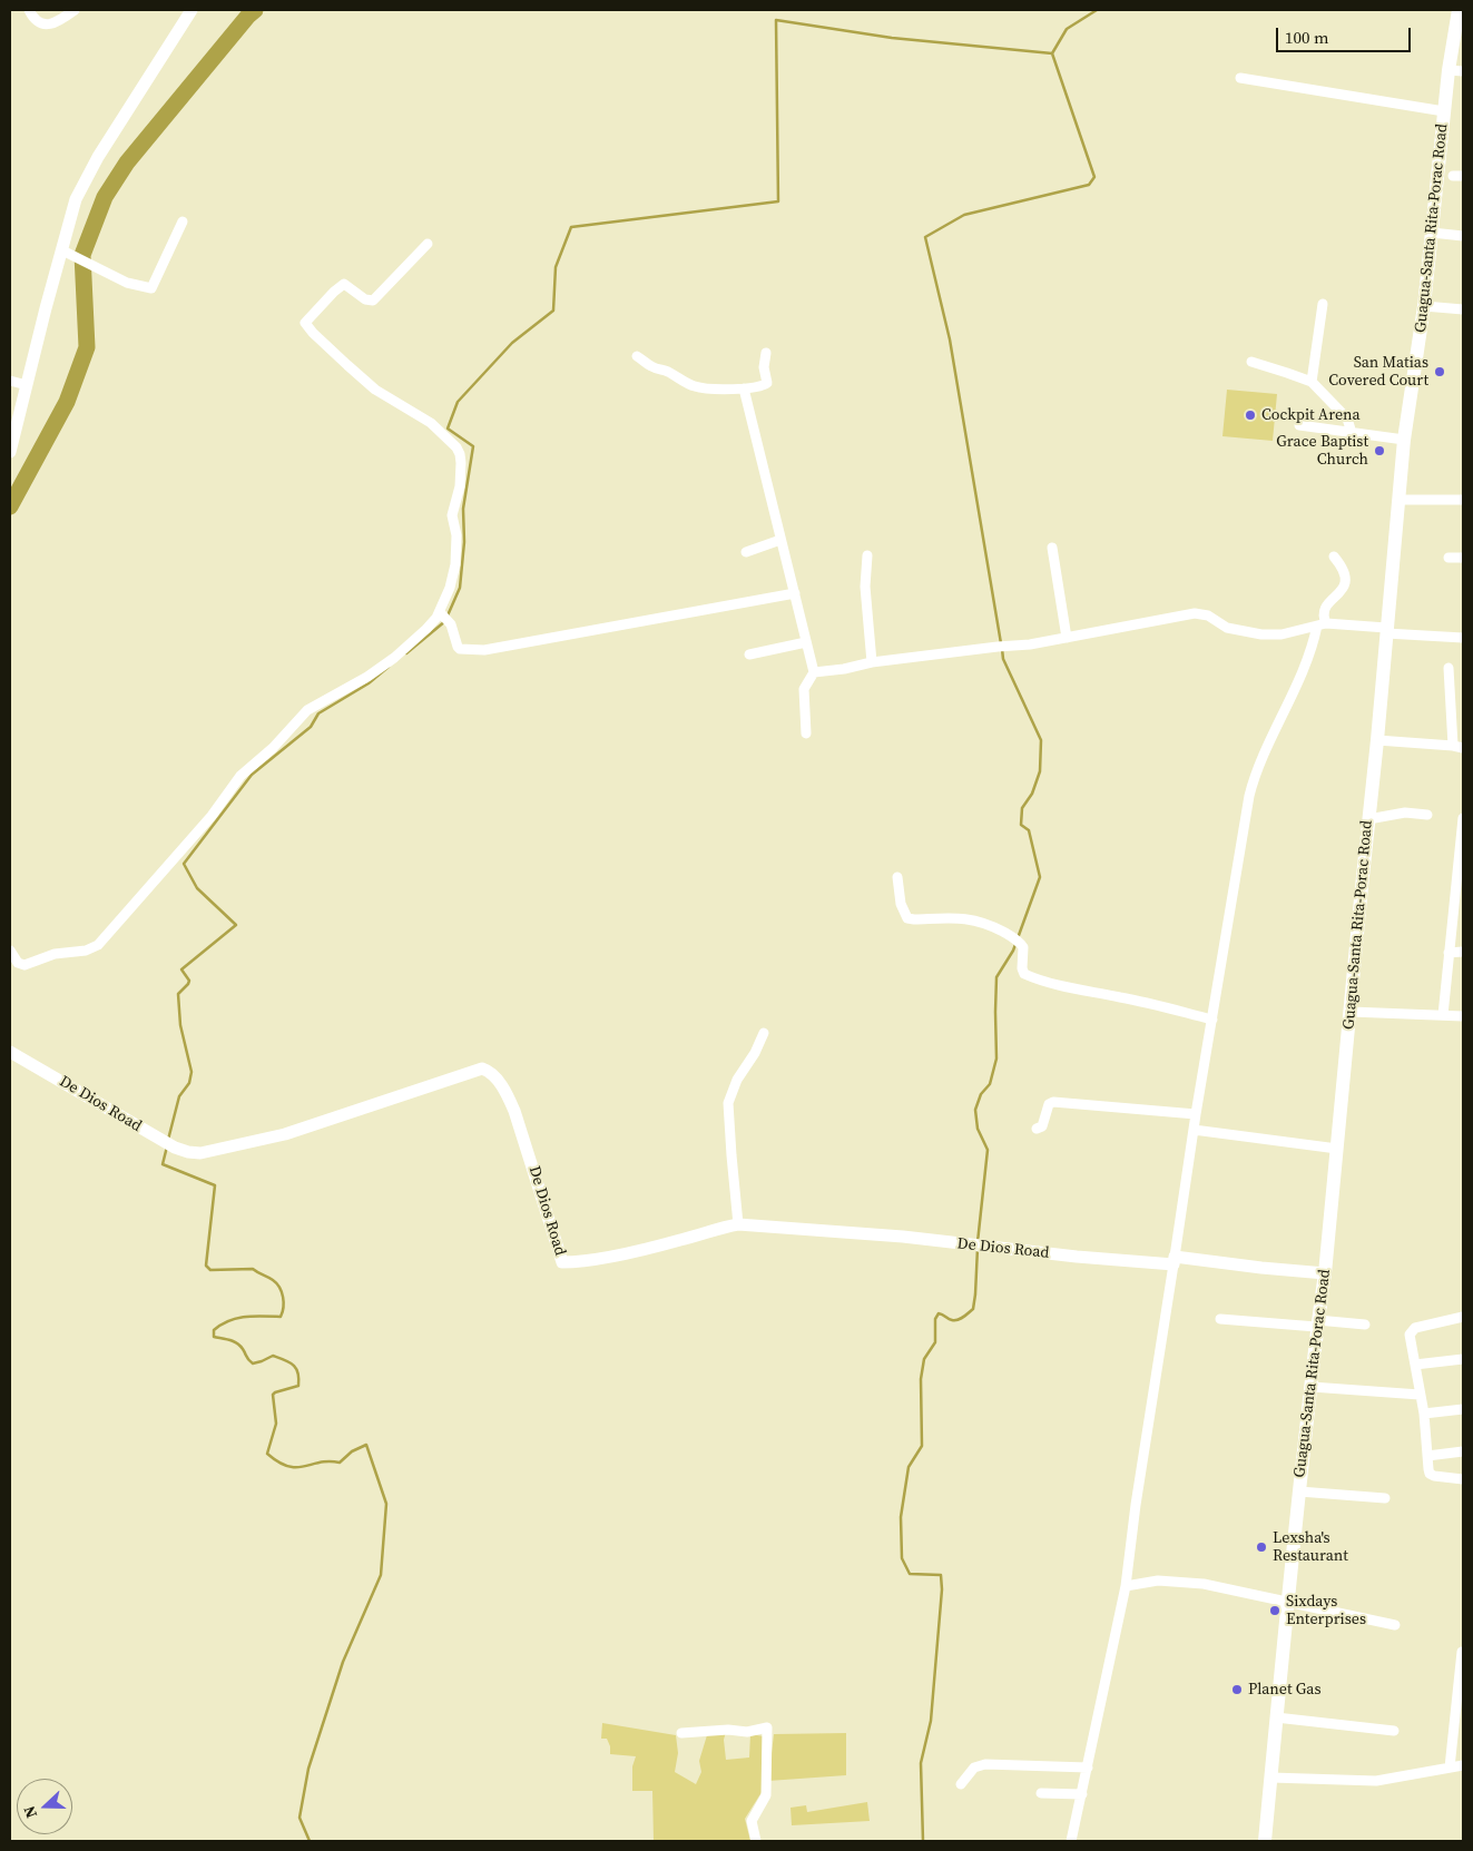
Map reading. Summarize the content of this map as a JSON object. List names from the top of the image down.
{
  "streets": {
    "main road": ["Guagua-Santa Rita-Porac Road"],
    "street": ["De Dios Road"]
  },
  "crossings": [
    ["Guagua-Santa Rita-Porac Road", "De Dios Road"]
  ],
  "places": [
    "San Matias Covered Court",
    "Cockpit Arena",
    "Grace Baptist Church",
    "Lexsha's Restaurant",
    "Sixdays Enterprises",
    "Planet Gas"
  ],
  "scale_bar": "100 m",
  "north": "left"
}
